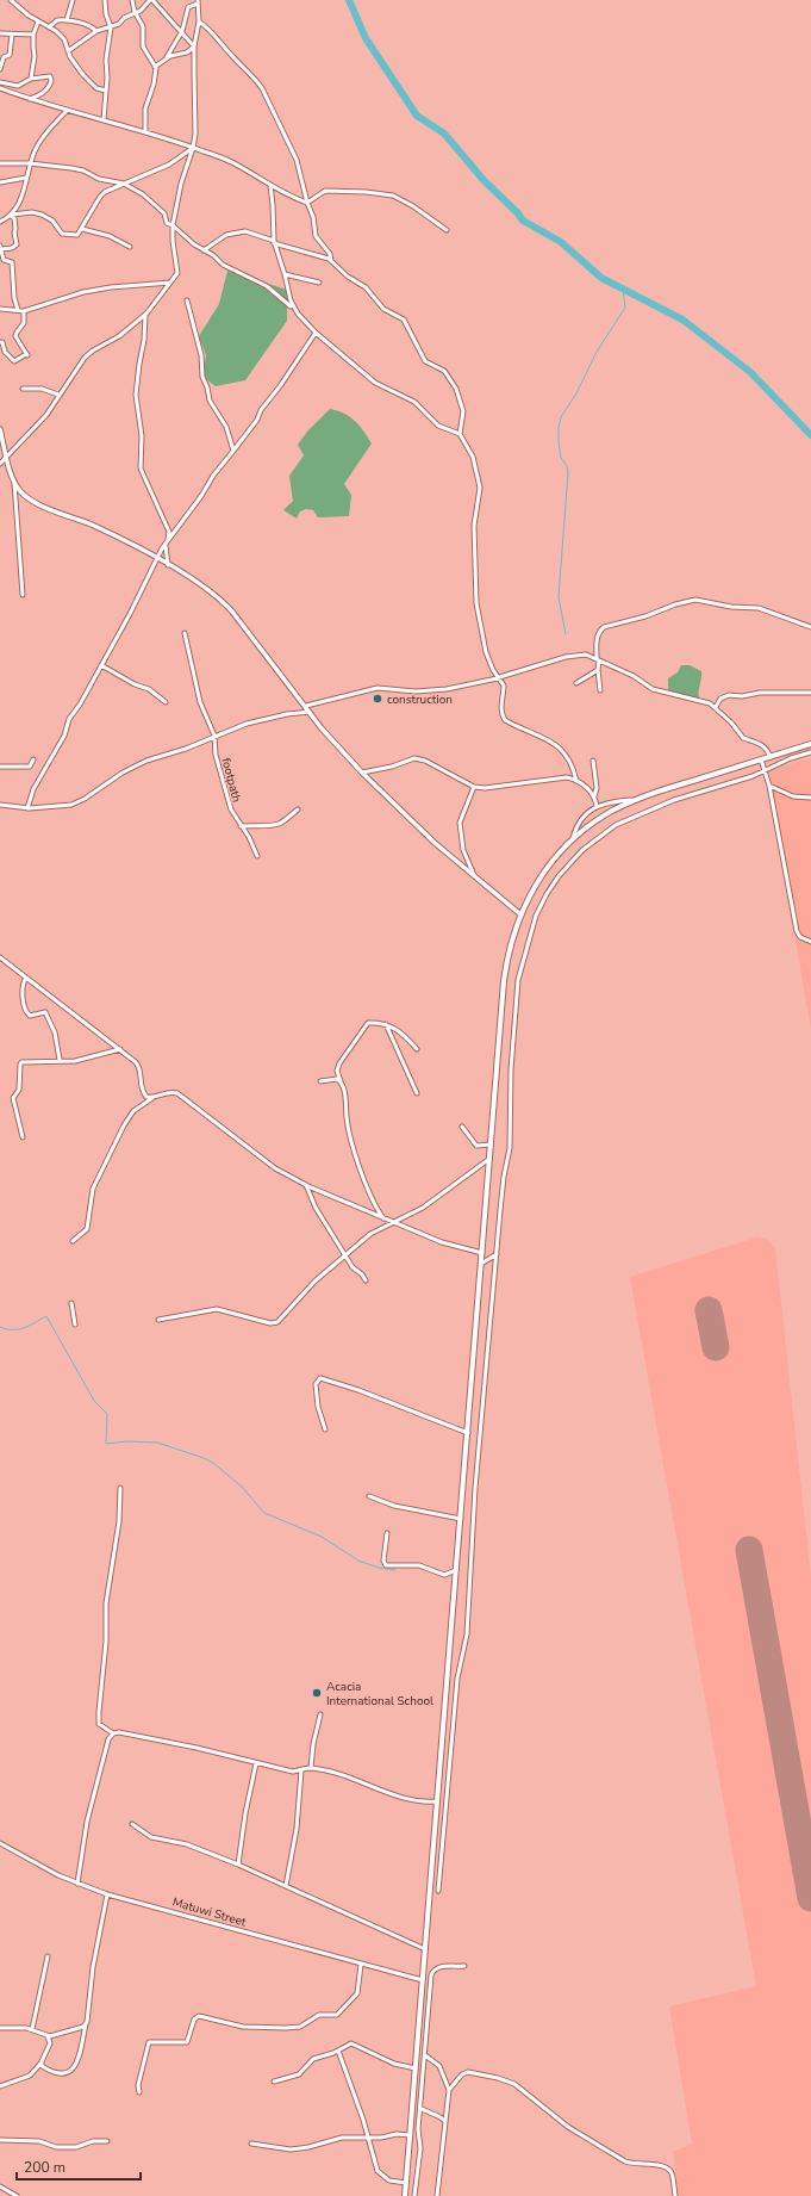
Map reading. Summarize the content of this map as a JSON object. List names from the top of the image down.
{
  "streets": {
    "street": ["footpath", "Matuwi Street"]
  },
  "places": ["construction", "Acacia International School"],
  "scale_bar": "200 m"
}
